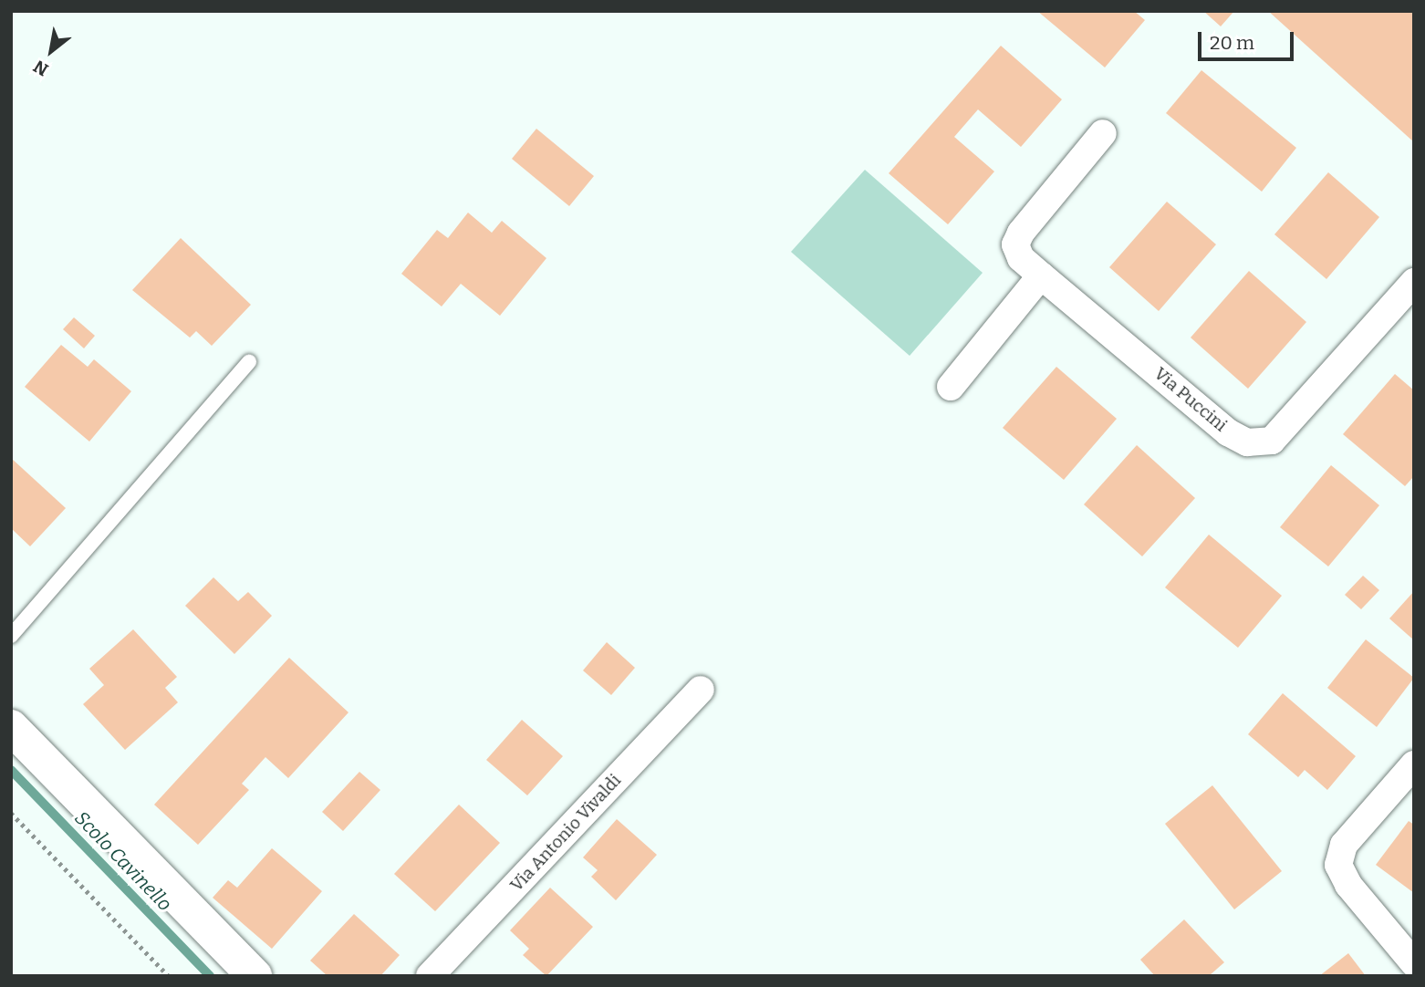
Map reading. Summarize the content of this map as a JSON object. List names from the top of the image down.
{
  "streets": {
    "street": ["Via Puccini", "Via Antonio Vivaldi"]
  },
  "water": ["Scolo Cavinello"],
  "scale_bar": "20 m",
  "north": "bottom left"
}
